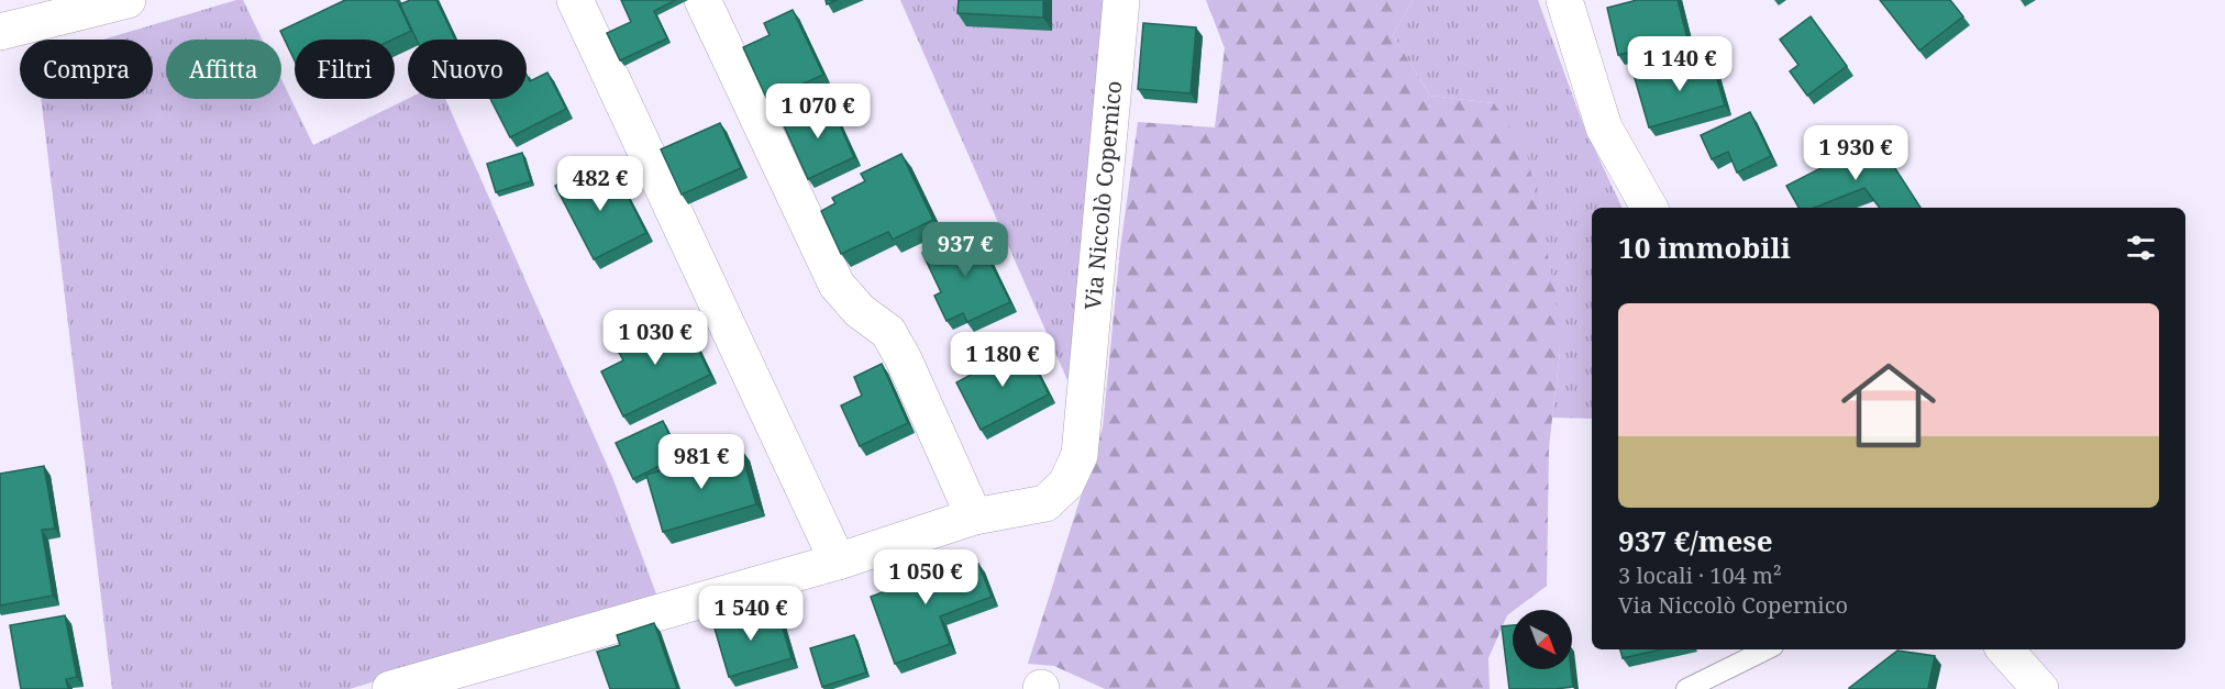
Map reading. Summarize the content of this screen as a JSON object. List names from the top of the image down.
{
  "streets": {
    "street": ["Via Niccolò Copernico"]
  },
  "north": "bottom right",
  "page": {
    "price": [
      "1 140 €",
      "1 070 €",
      "1 930 €",
      "482 €",
      "937 €",
      "1 030 €",
      "1 180 €",
      "981 €",
      "1 050 €",
      "1 540 €"
    ],
    "chip": [
      "Compra",
      "Affitta",
      "Filtri",
      "Nuovo"
    ],
    "heading": "10 immobili",
    "list": [
      {
        "name": "937 €/mese",
        "note": "3 locali · 104 m² · Via Niccolò Copernico"
      }
    ]
  }
}
